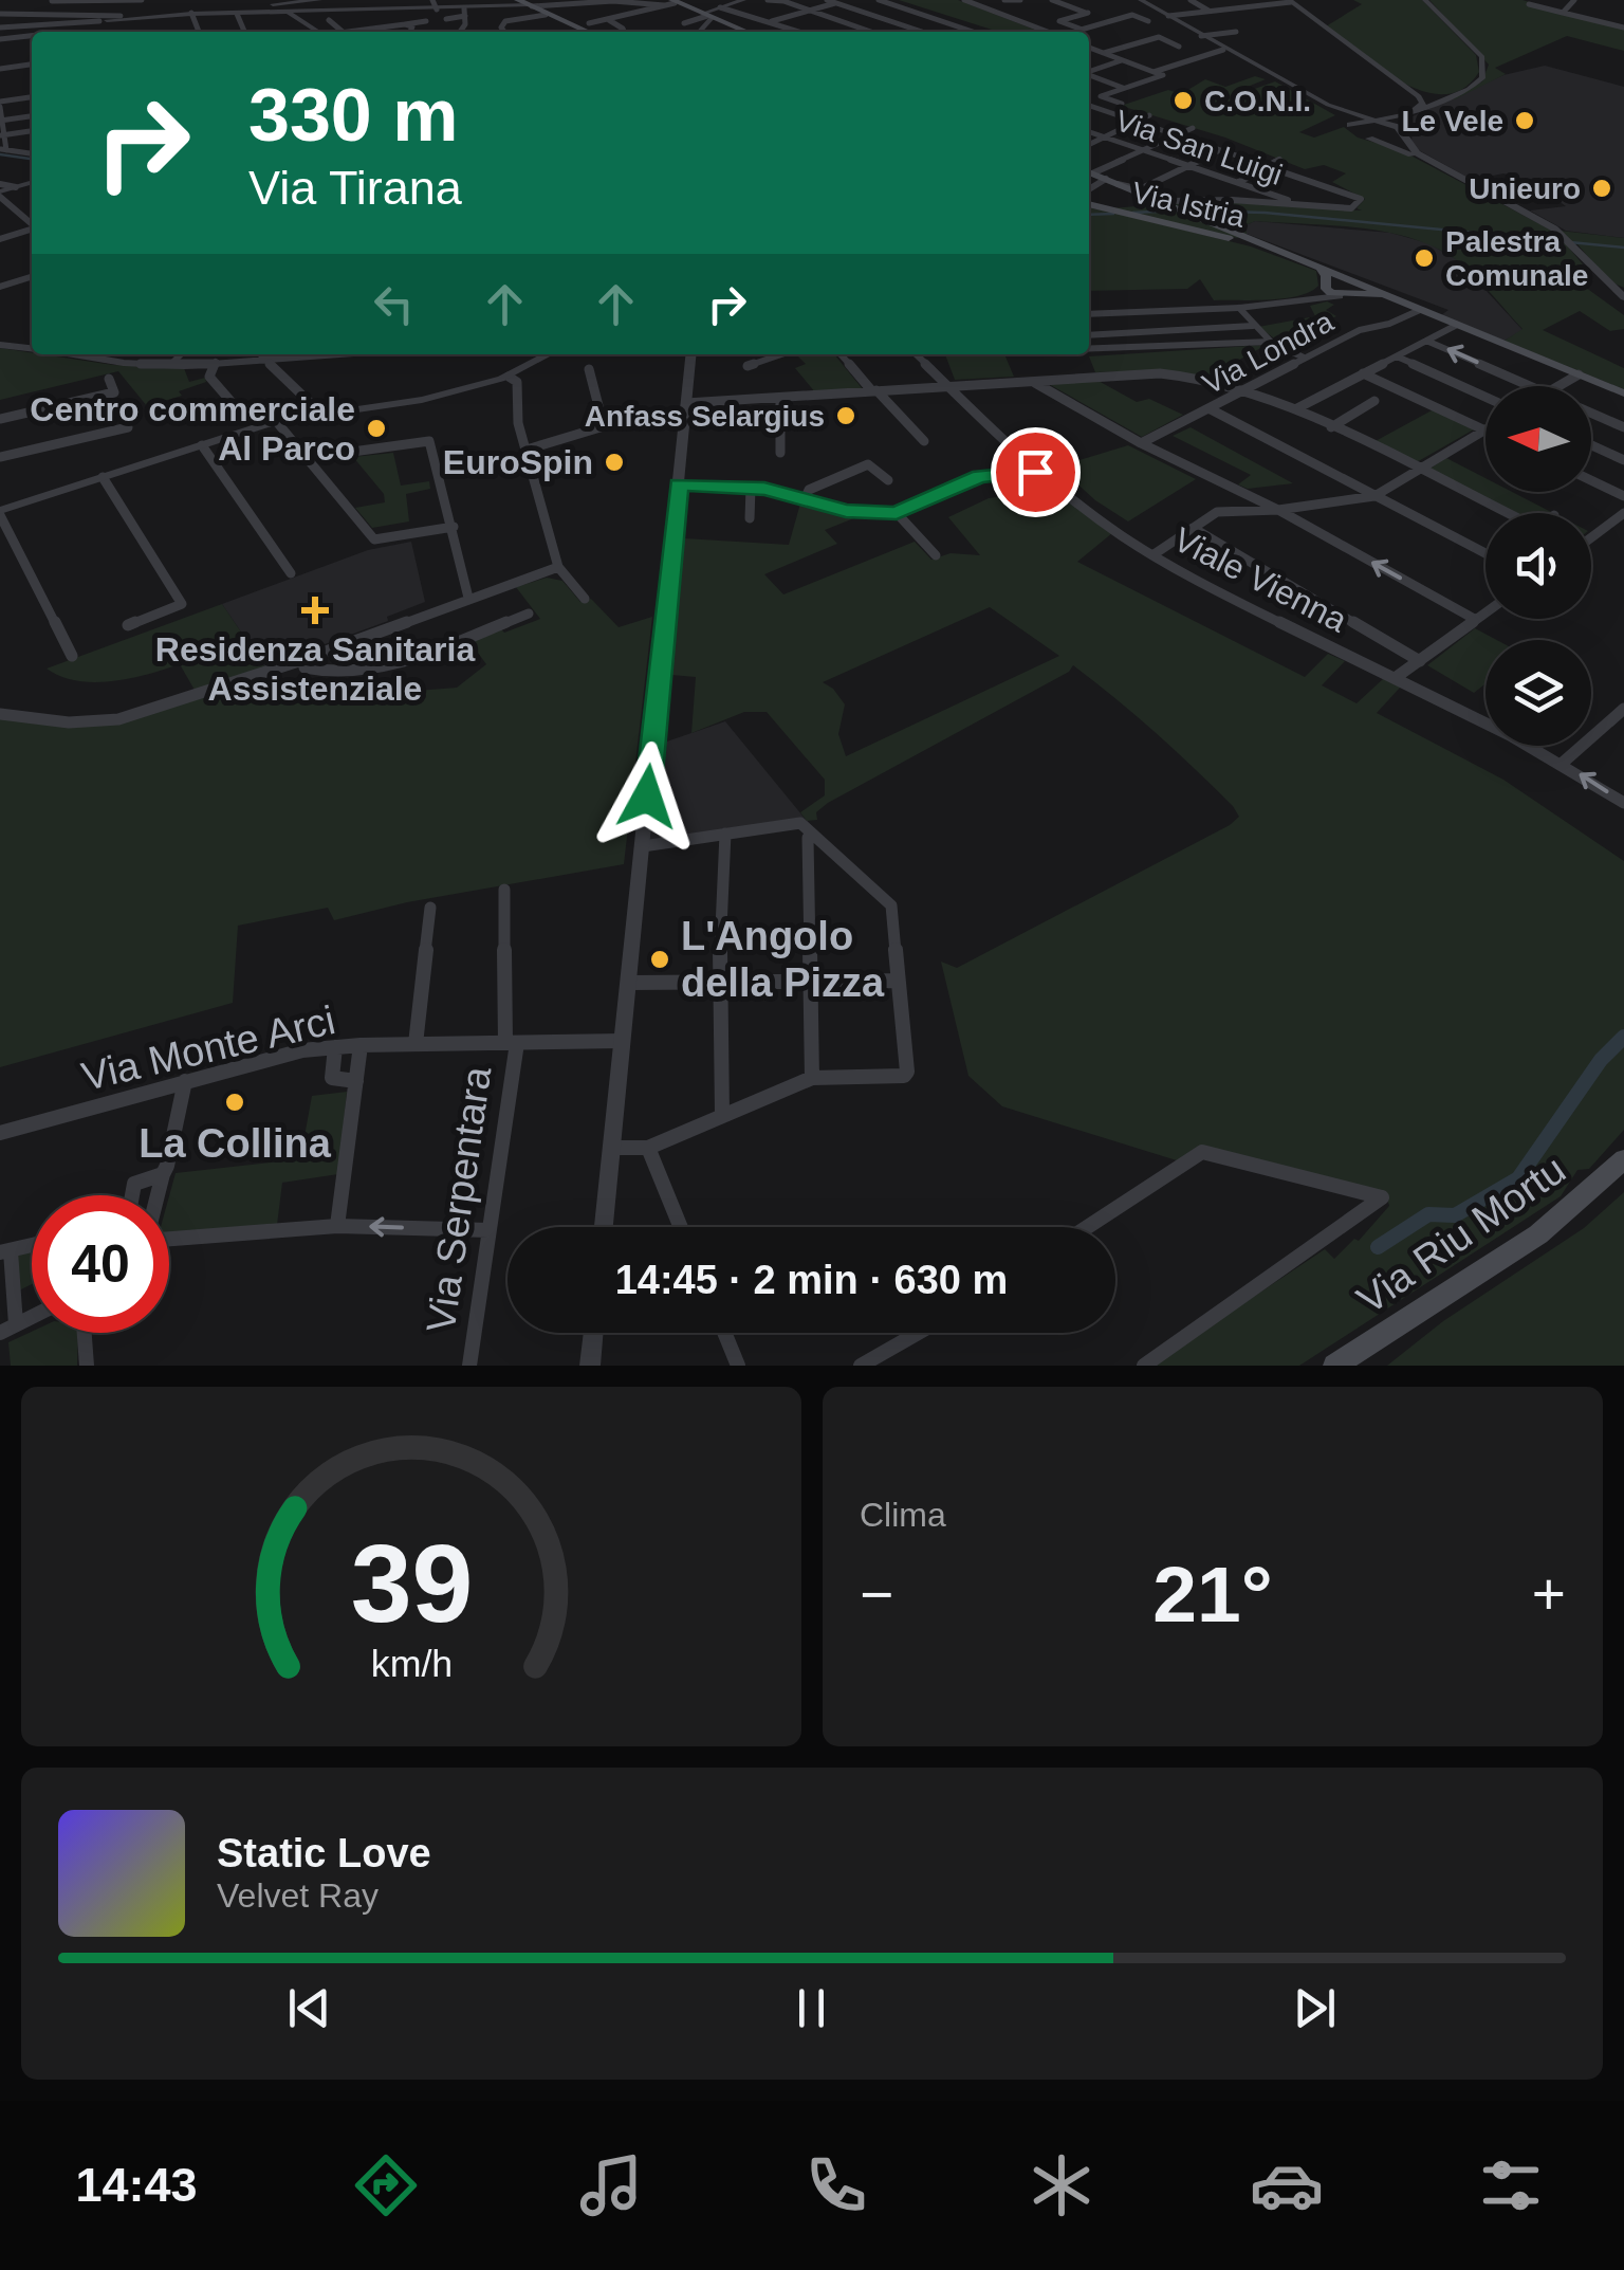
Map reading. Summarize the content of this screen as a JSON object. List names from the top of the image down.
{
  "streets": {
    "main road": ["Via Istria", "Via Riu Mortu"],
    "street": [
      "Via San Luigi",
      "Via Londra",
      "Viale Vienna",
      "Via Monte Arci",
      "Via Serpentara"
    ]
  },
  "crossings": [
    ["Via Monte Arci", "Via Serpentara"]
  ],
  "places": {
    "other": [
      "C.O.N.I.",
      "Le Vele",
      "Unieuro",
      "Palestra Comunale",
      "Anfass Selargius",
      "Centro commerciale Al Parco",
      "EuroSpin",
      "L'Angolo della Pizza",
      "La Collina"
    ],
    "health": ["Residenza Sanitaria Assistenziale"]
  },
  "north": "left",
  "page": {
    "turn": ["330 m", "Via Tirana"],
    "limit": "40",
    "trip": "14:45 · 2 min · 630 m",
    "tile": "Clima",
    "heat": ["−", "21°", "+"],
    "song": ["Static Love", "Velvet Ray"],
    "tabs": "14:43",
    "gauge": ["39", "km/h"]
  }
}
